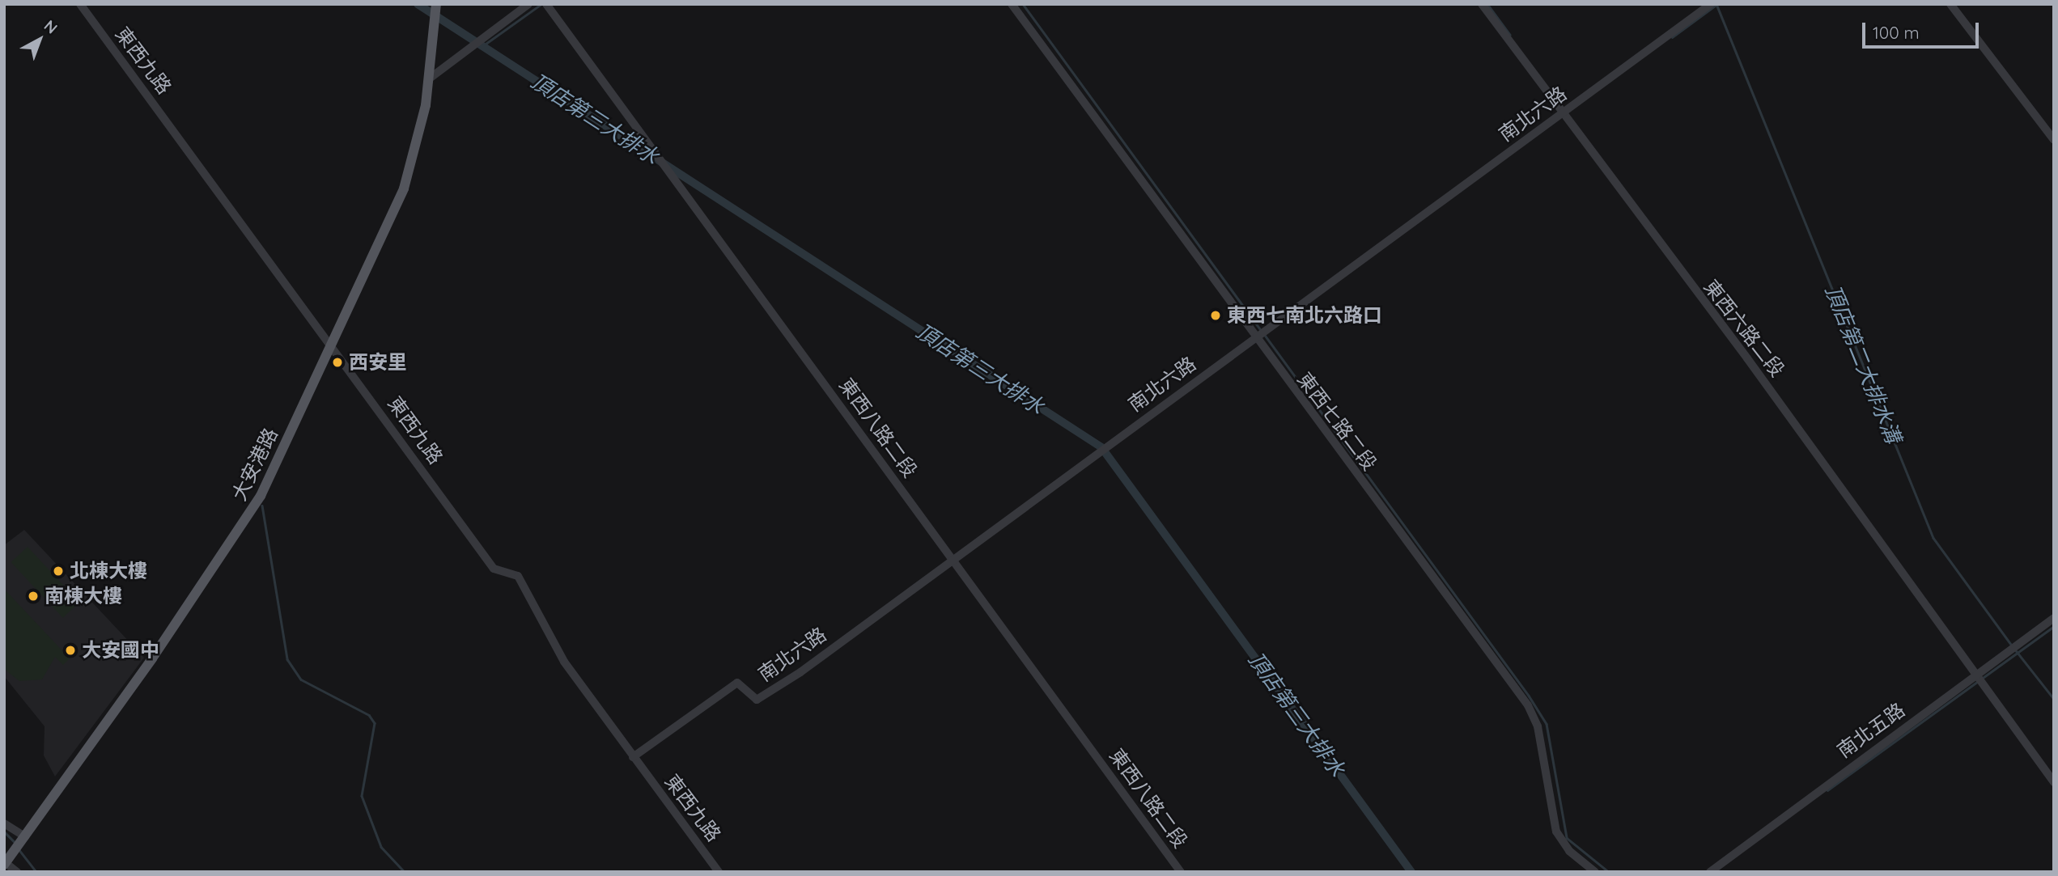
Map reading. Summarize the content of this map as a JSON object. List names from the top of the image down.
{
  "streets": {
    "main road": ["大安港路"],
    "street": [
      "東西九路",
      "南北六路",
      "東西六路二段",
      "東西七路二段",
      "東西八路二段",
      "南北五路"
    ]
  },
  "crossings": [
    ["東西九路", "南北六路"],
    ["東西九路", "大安港路"],
    ["南北六路", "東西六路二段"],
    ["南北六路", "東西七路二段"],
    ["南北六路", "東西八路二段"],
    ["東西六路二段", "南北五路"]
  ],
  "water": ["頂店第三大排水", "頂店第二大排水溝"],
  "places": [
    "東西七南北六路口",
    "西安里",
    "北棟大樓",
    "南棟大樓",
    "大安國中"
  ],
  "scale_bar": "100 m",
  "north": "top right"
}
